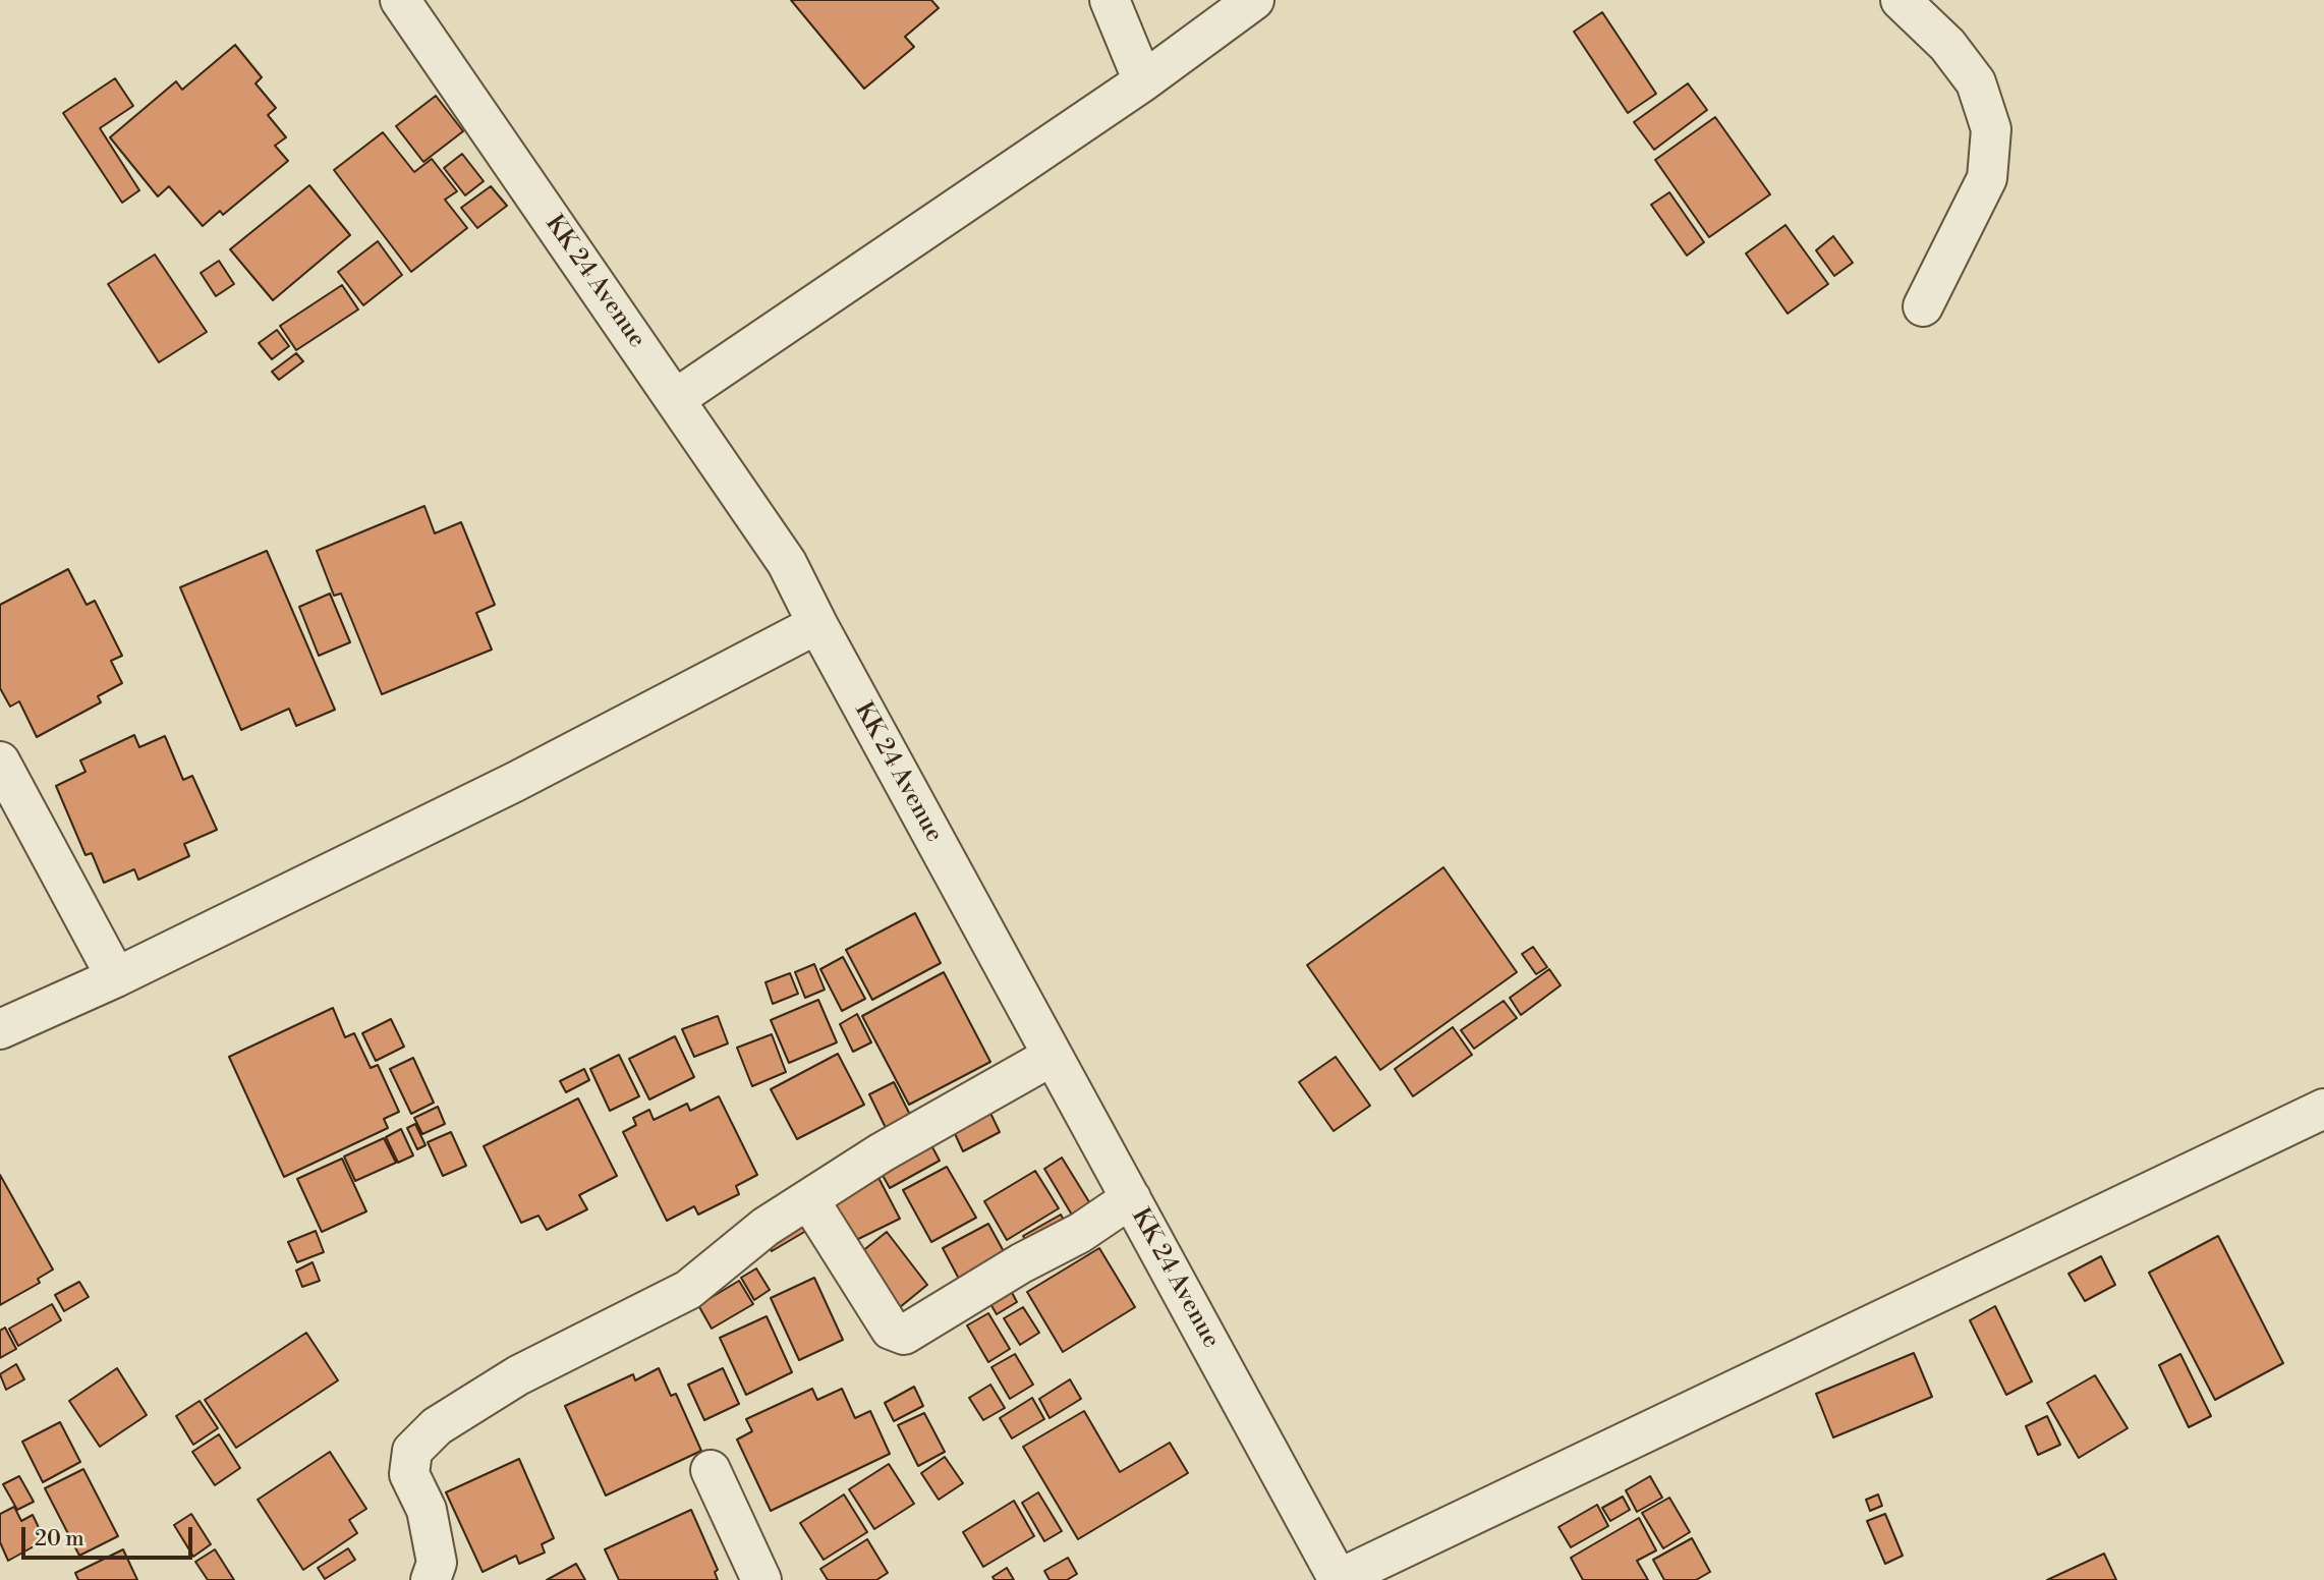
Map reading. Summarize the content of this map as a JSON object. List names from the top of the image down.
{
  "streets": {
    "street": ["KK 24 Avenue"]
  },
  "scale_bar": "20 m"
}
